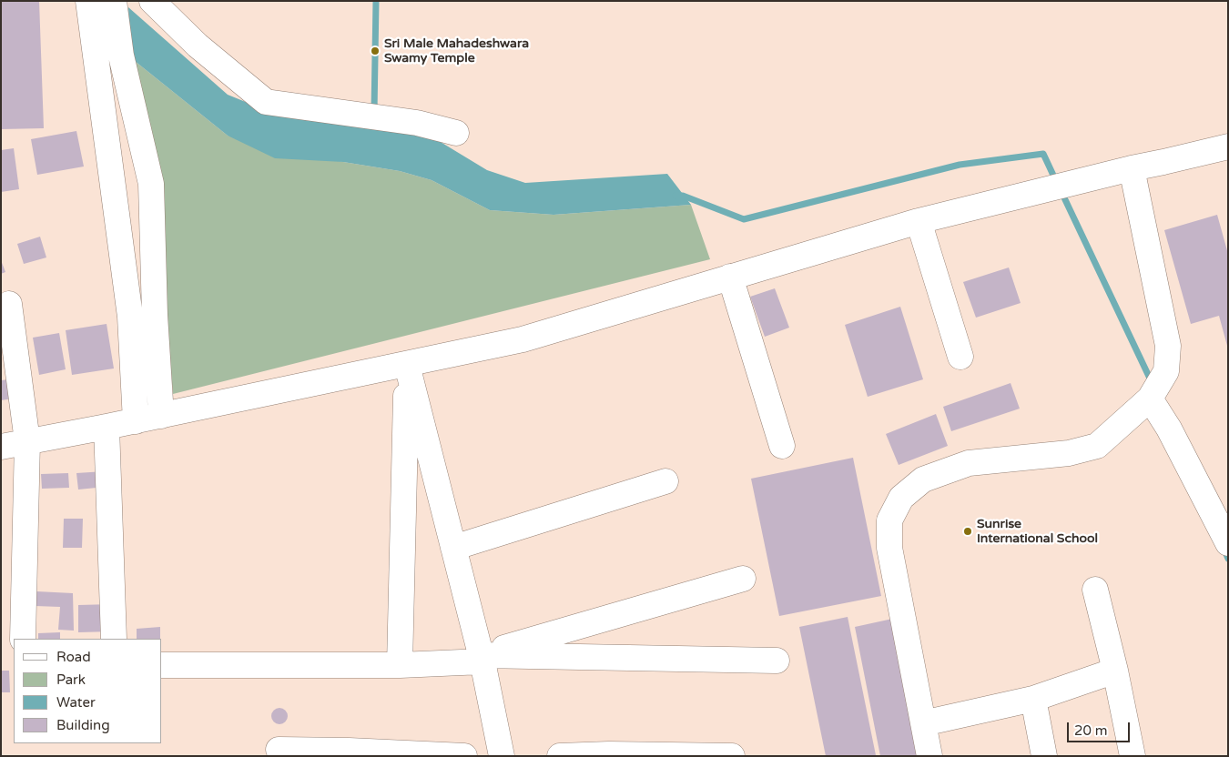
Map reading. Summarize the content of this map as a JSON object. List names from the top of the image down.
{
  "places": ["Sri Male Mahadeshwara Swamy Temple", "Sunrise International School"],
  "legend": [
    "Road",
    "Park",
    "Water",
    "Building"
  ],
  "scale_bar": "20 m"
}
